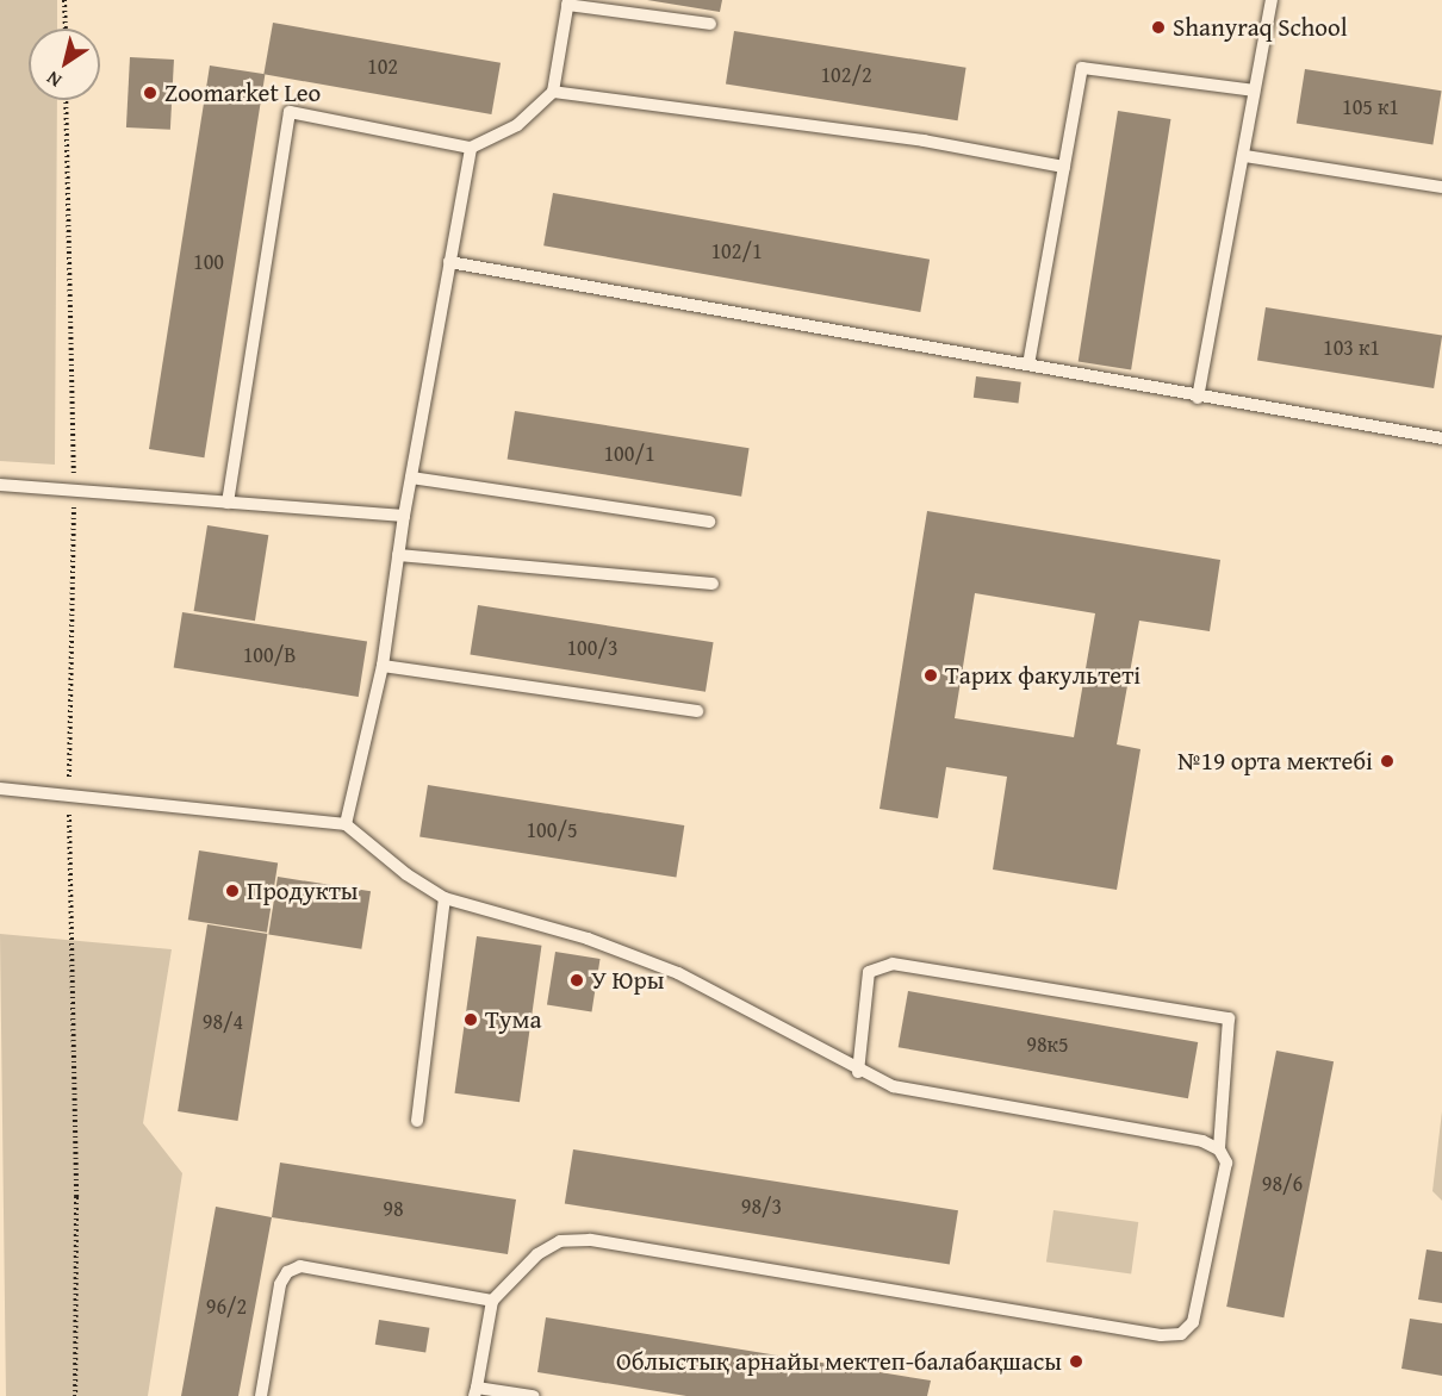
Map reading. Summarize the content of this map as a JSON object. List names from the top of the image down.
{
  "places": [
    "Shanyraq School",
    "Zoomarket Leo",
    "Тарих факультеті",
    "№19 орта мектебі",
    "Продукты",
    "У Юры",
    "Тума",
    "Облыстық арнайы мектеп-балабақшасы"
  ],
  "house_numbers": [
    "102",
    "102/2",
    "105 к1",
    "102/1",
    "100",
    "103 к1",
    "100/1",
    "100/3",
    "100/В",
    "100/5",
    "98/4",
    "98к5",
    "98/6",
    "98/3",
    "98",
    "96/2"
  ],
  "north": "bottom left"
}
